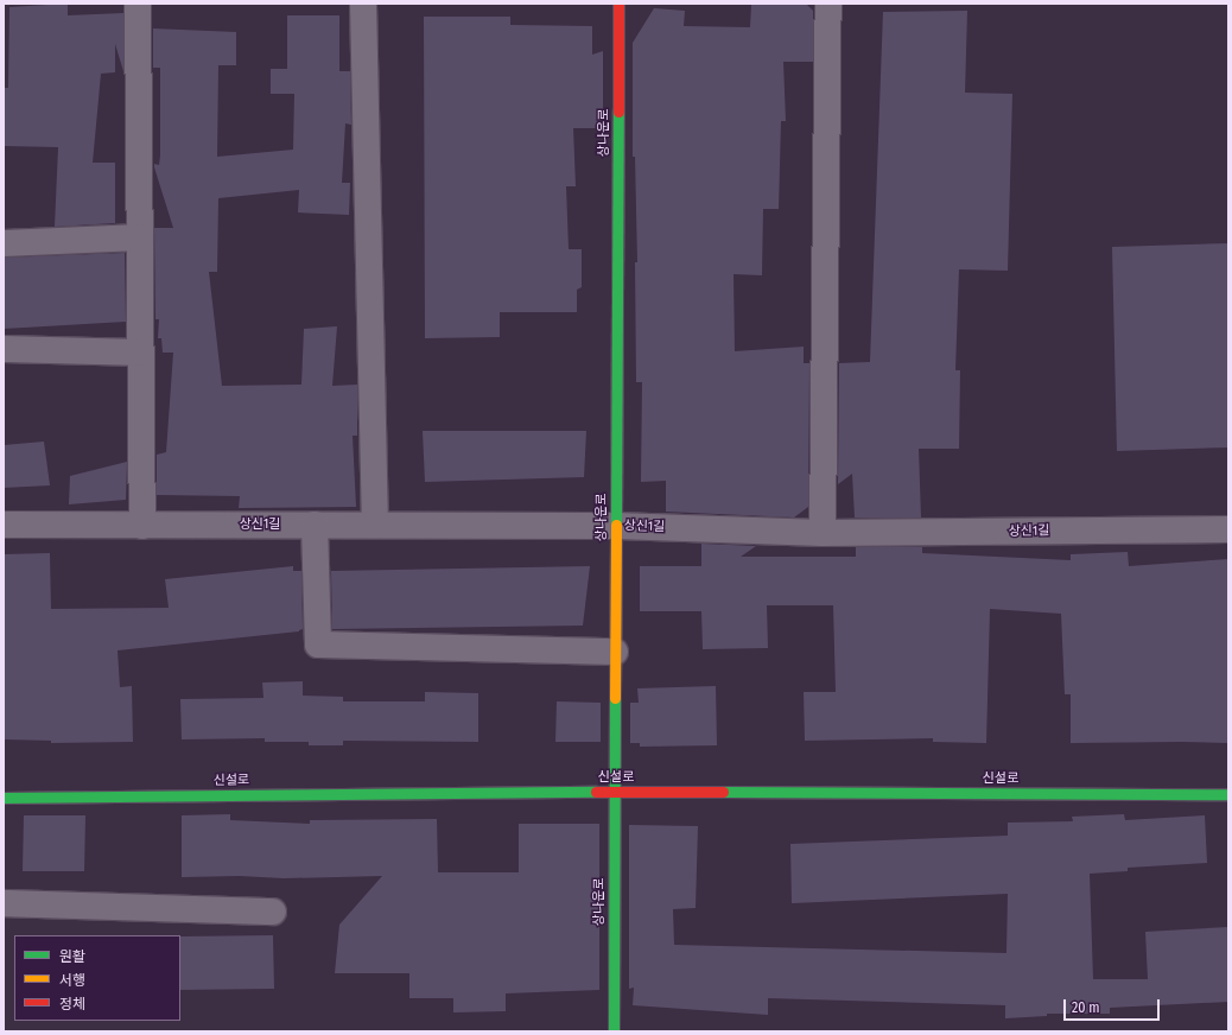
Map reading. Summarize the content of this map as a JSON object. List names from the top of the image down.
{
  "streets": {
    "street": ["상나운로", "상신1길", "신설로"]
  },
  "crossings": [
    ["상나운로", "상신1길"],
    ["상나운로", "신설로"]
  ],
  "legend": ["원활", "서행", "정체"],
  "scale_bar": "20 m"
}
